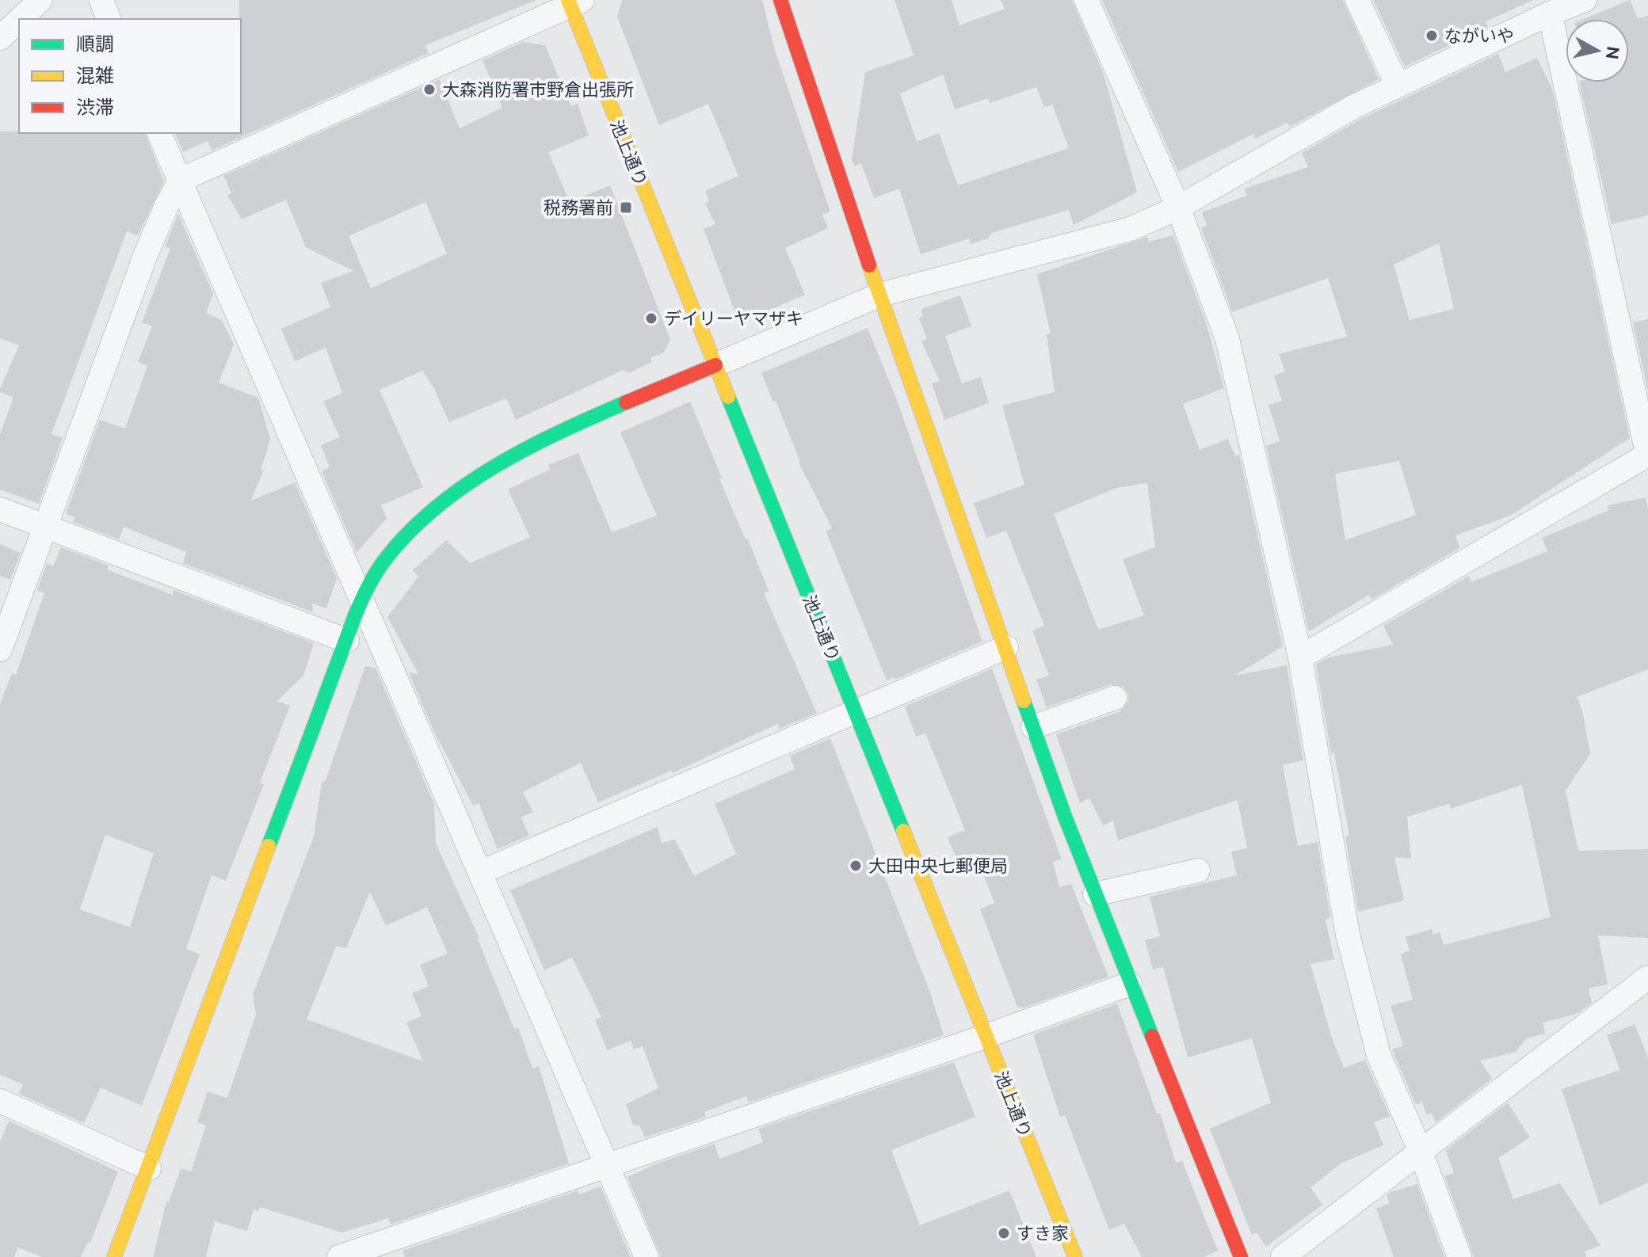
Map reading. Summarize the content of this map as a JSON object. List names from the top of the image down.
{
  "streets": {
    "street": ["池上通り"]
  },
  "places": {
    "other": [
      "ながいや",
      "大森消防署市野倉出張所",
      "デイリーヤマザキ",
      "大田中央七郵便局",
      "すき家"
    ],
    "transit": ["税務署前"]
  },
  "legend": ["順調", "混雑", "渋滞"],
  "north": "right"
}
